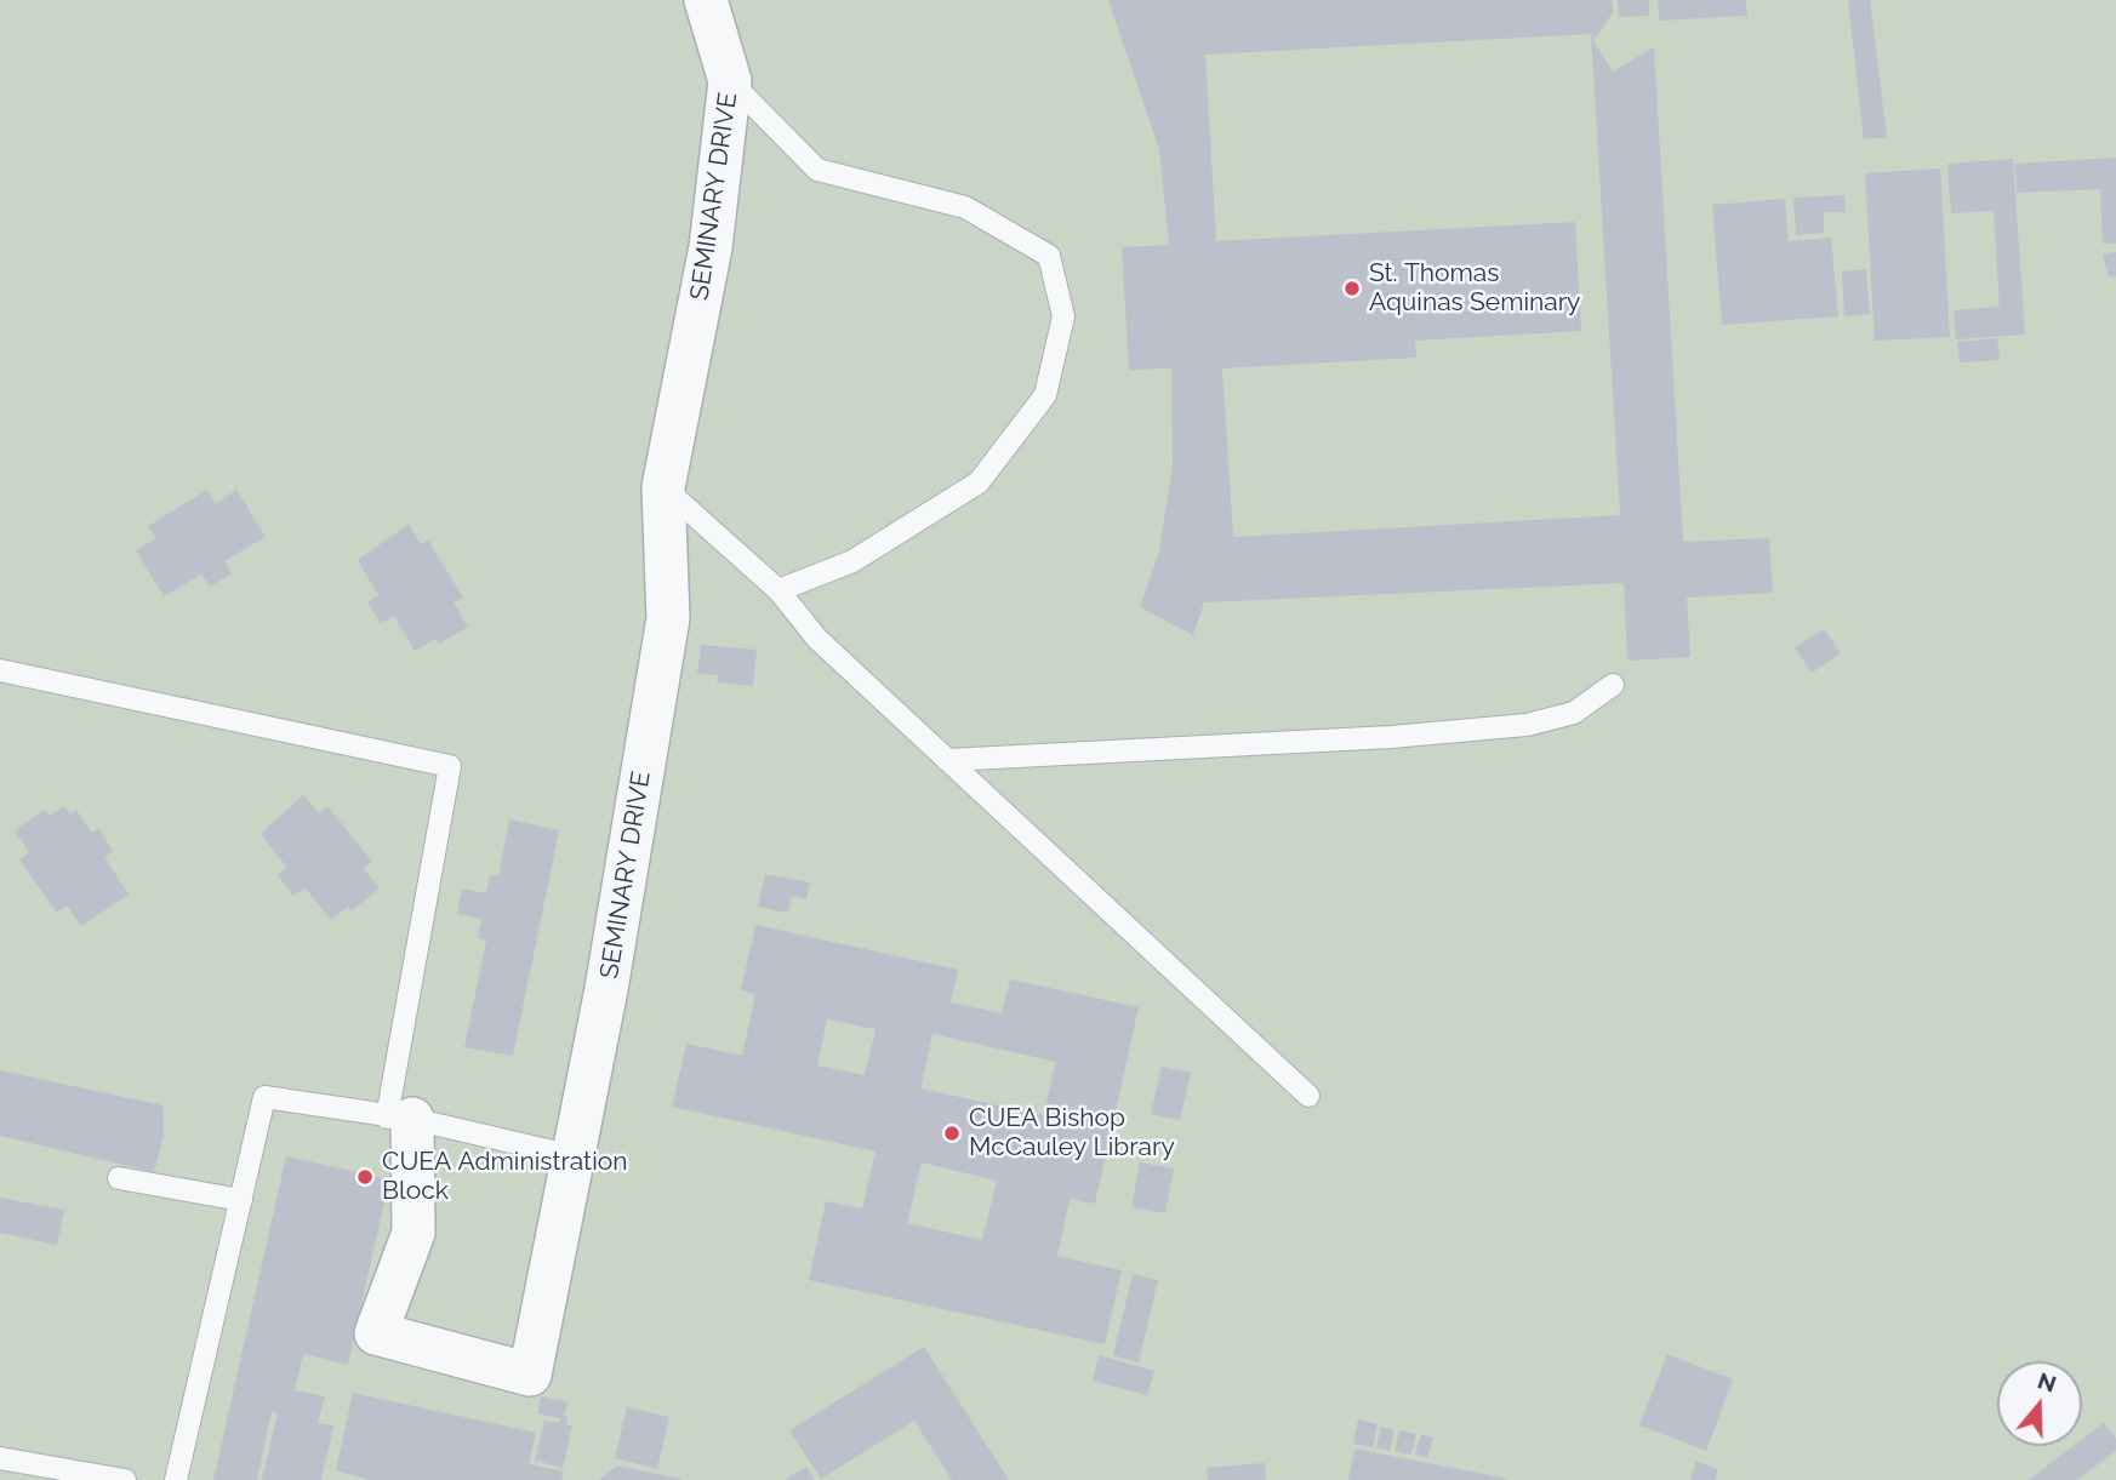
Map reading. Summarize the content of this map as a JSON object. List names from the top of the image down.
{
  "streets": {
    "street": ["SEMINARY DRIVE"]
  },
  "places": ["St. Thomas Aquinas Seminary", "CUEA Bishop McCauley Library", "CUEA Administration Block"],
  "north": "top"
}
